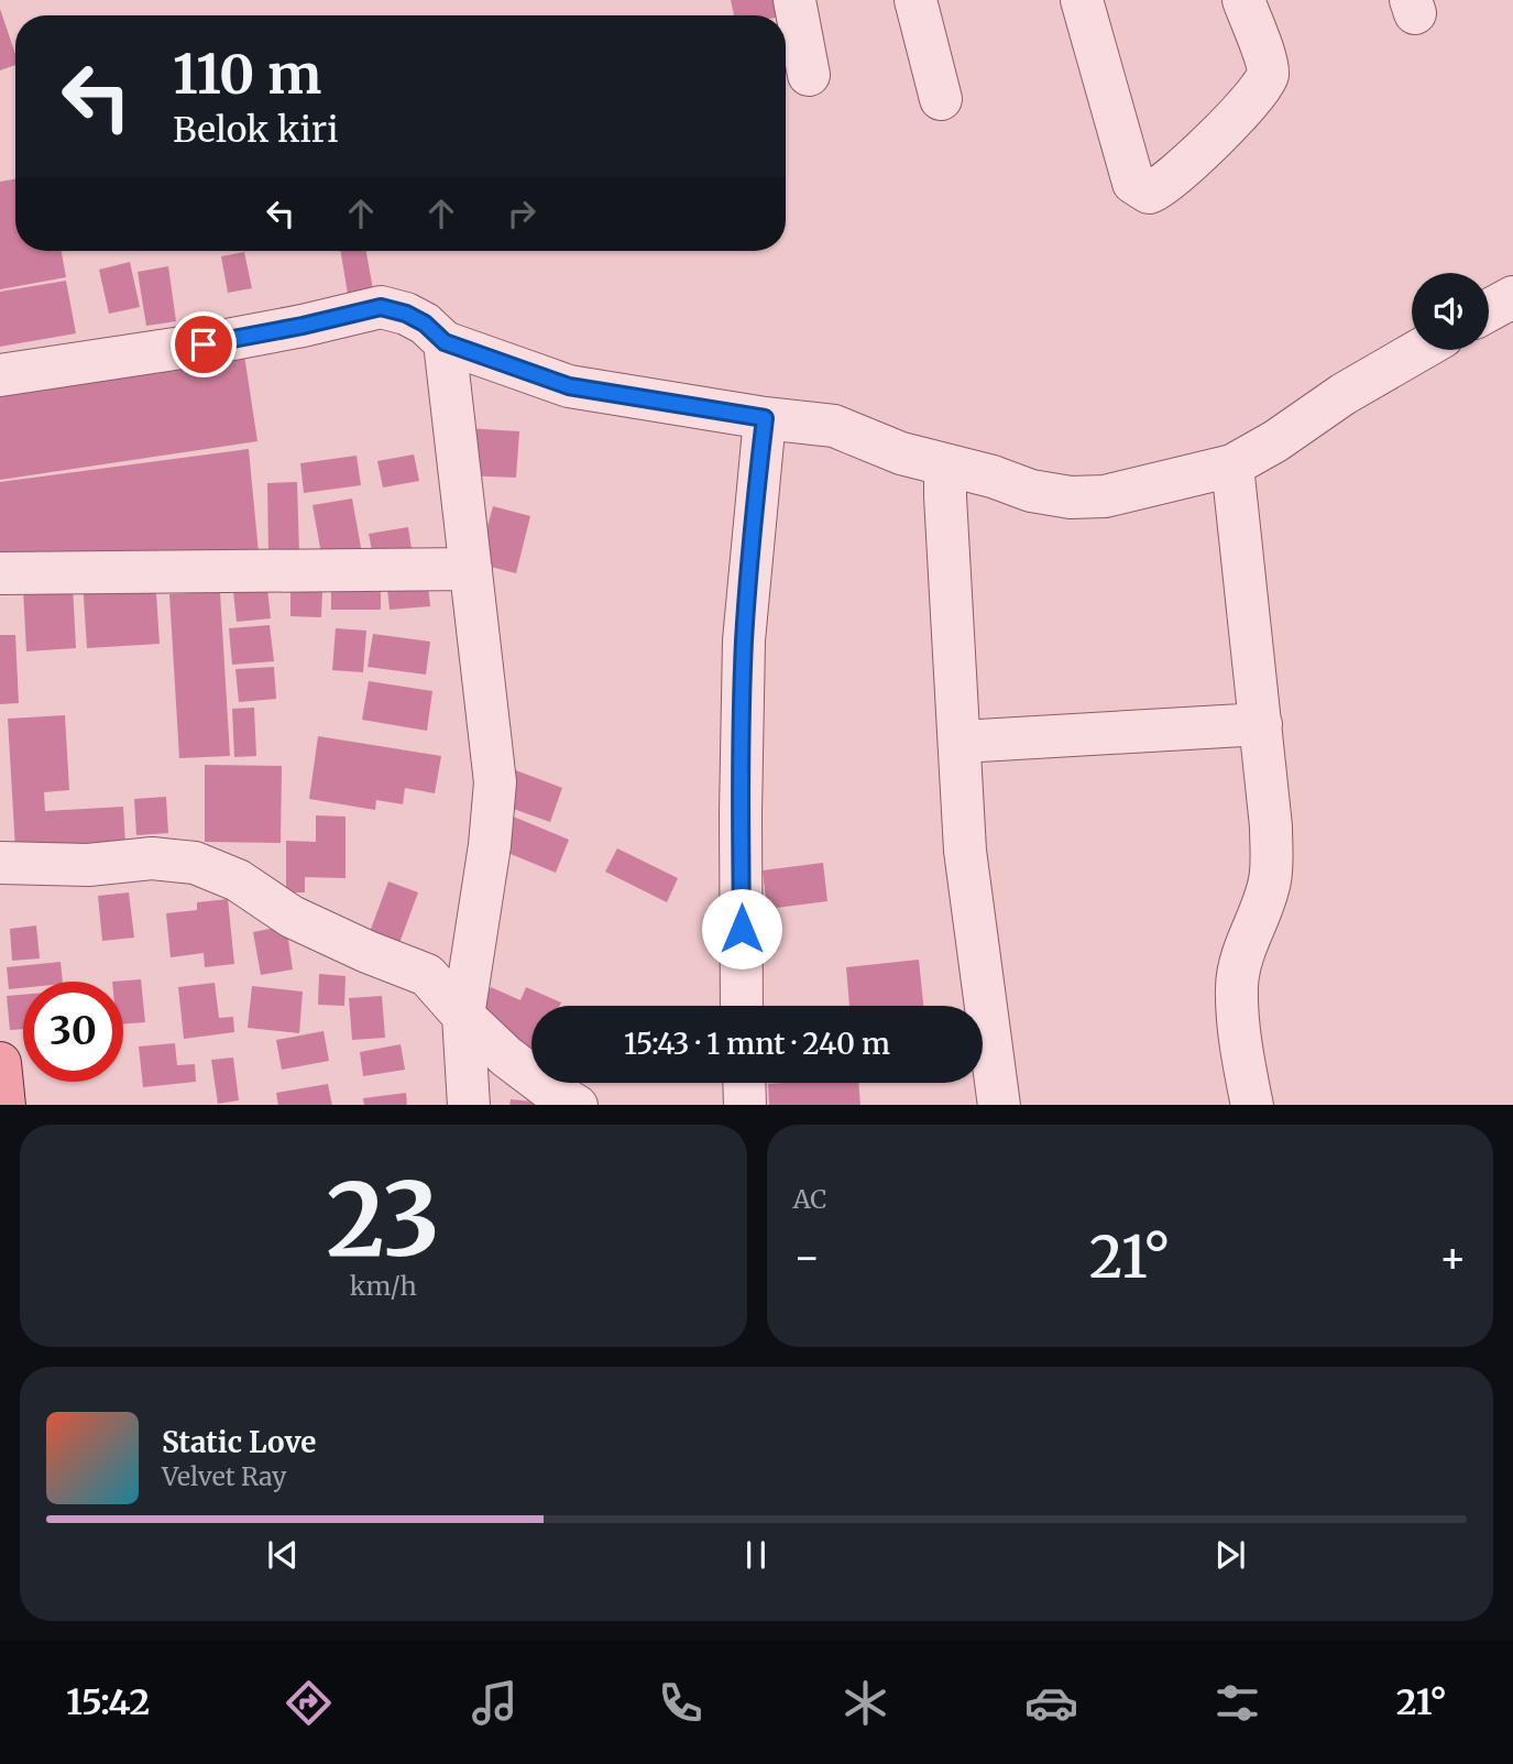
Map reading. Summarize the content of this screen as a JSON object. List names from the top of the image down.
{
  "page": {
    "turn": ["110 m", "Belok kiri"],
    "limit": "30",
    "trip": "15:43 · 1 mnt · 240 m",
    "tile": [
      ["23", "km/h"],
      "AC"
    ],
    "heat": ["−", "21°", "+"],
    "song": ["Static Love", "Velvet Ray"],
    "tabs": ["15:42", "21°"]
  }
}
